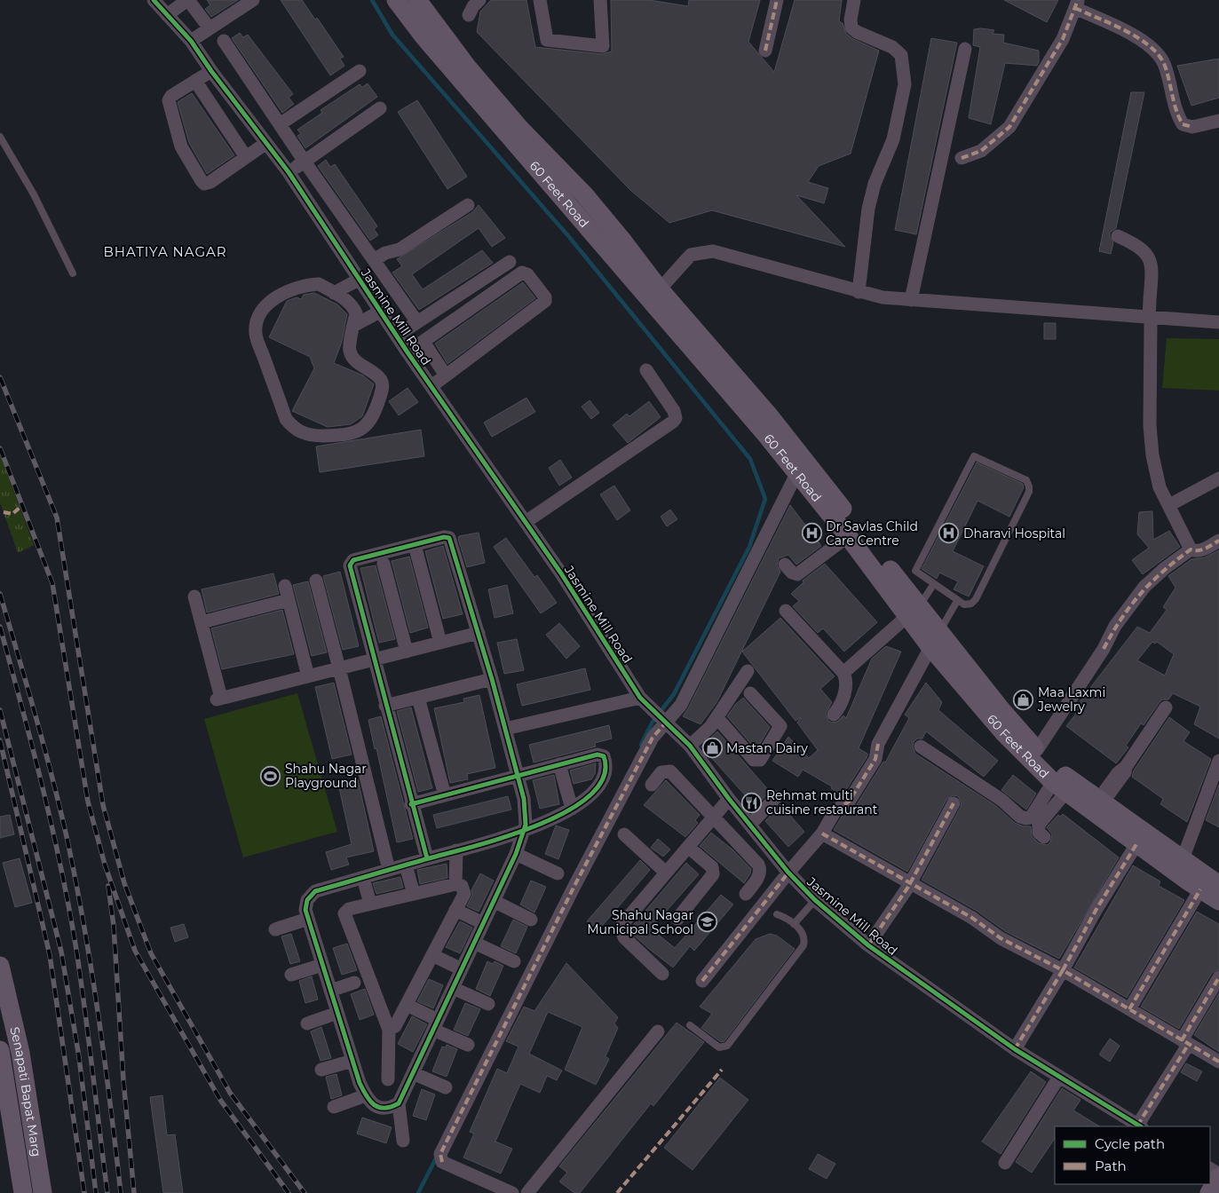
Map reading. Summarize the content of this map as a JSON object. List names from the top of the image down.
{
  "streets": {
    "main road": ["60 Feet Road", "Senapati Bapat Marg"],
    "street": ["Jasmine Mill Road"]
  },
  "districts": ["BHATIYA NAGAR"],
  "places": {
    "hospital": ["Dr Savlas Child Care Centre", "Dharavi Hospital"],
    "shop": ["Maa Laxmi Jewelry", "Mastan Dairy"],
    "sports": ["Shahu Nagar Playground"],
    "restaurant": ["Rehmat multi cuisine restaurant"],
    "school or university": ["Shahu Nagar Municipal School"]
  },
  "legend": ["Cycle path", "Path"]
}
